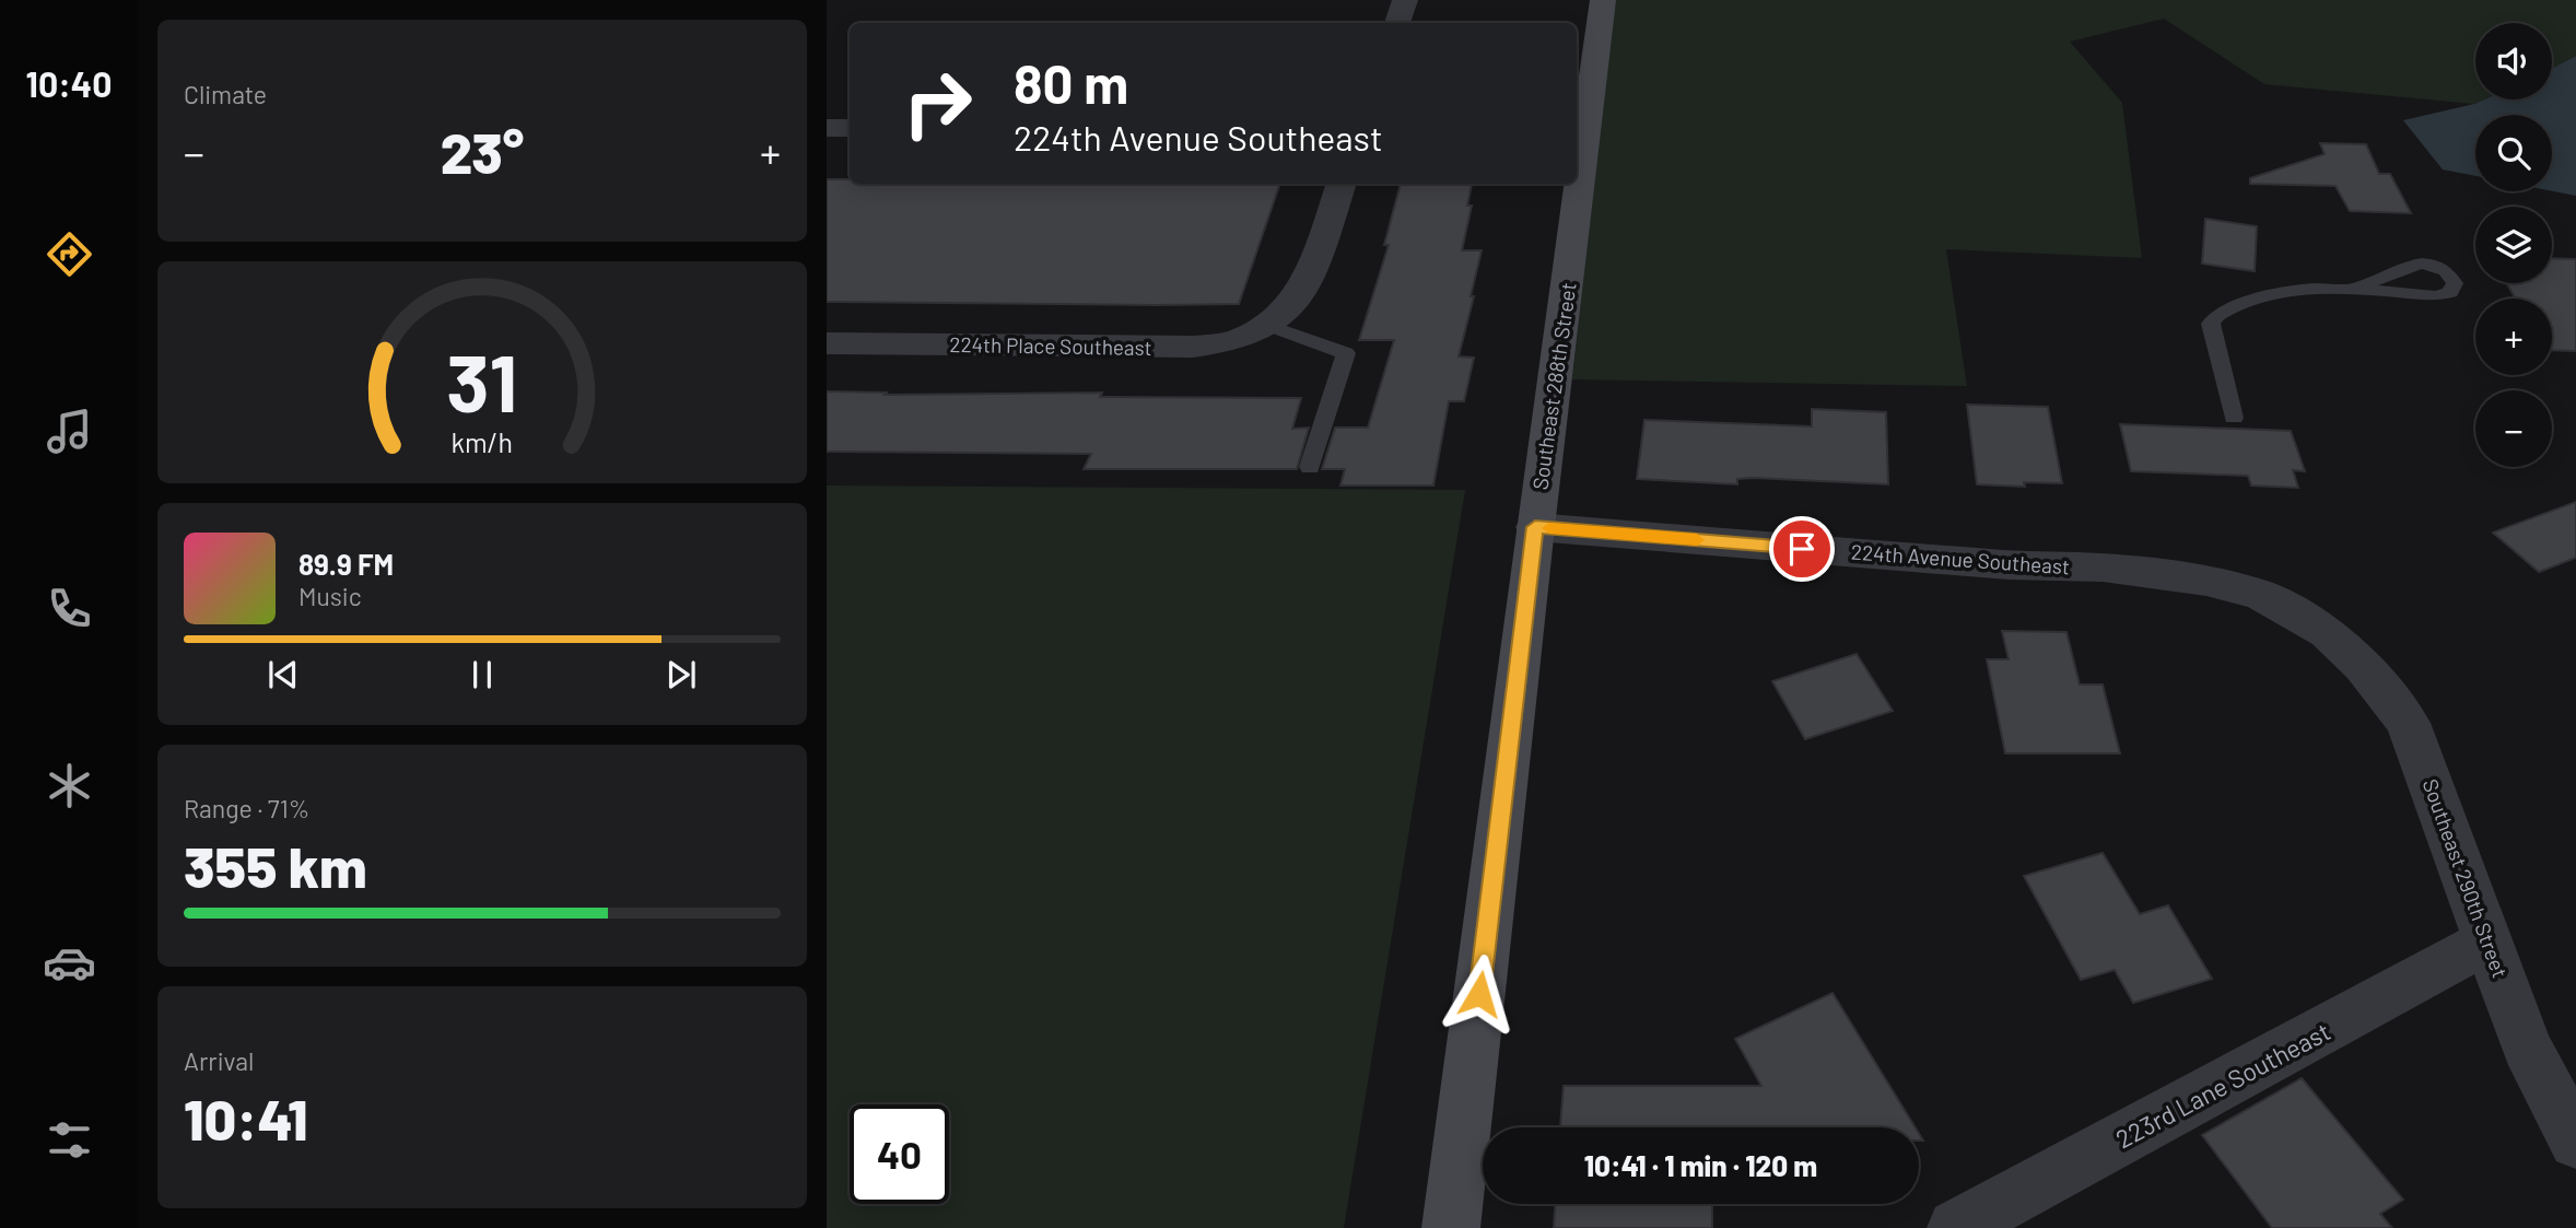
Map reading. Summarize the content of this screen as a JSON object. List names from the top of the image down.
{
  "streets": {
    "street": [
      "224th Place Southeast",
      "Southeast 288th Street",
      "224th Avenue Southeast",
      "Southeast 290th Street",
      "223rd Lane Southeast"
    ]
  },
  "crossings": [
    ["Southeast 288th Street", "224th Avenue Southeast"],
    ["224th Avenue Southeast", "Southeast 290th Street"],
    ["Southeast 290th Street", "223rd Lane Southeast"]
  ],
  "page": {
    "tabs": "10:40",
    "tile": [
      "Climate",
      ["Range · 71%", "355 km"],
      ["Arrival", "10:41"]
    ],
    "map_buttons": ["+", "−"],
    "turn": ["80 m", "224th Avenue Southeast"],
    "heat": ["−", "23°", "+"],
    "song": ["89.9 FM", "Music"],
    "limit": "40",
    "trip": "10:41 · 1 min · 120 m",
    "gauge": ["31", "km/h"]
  }
}
